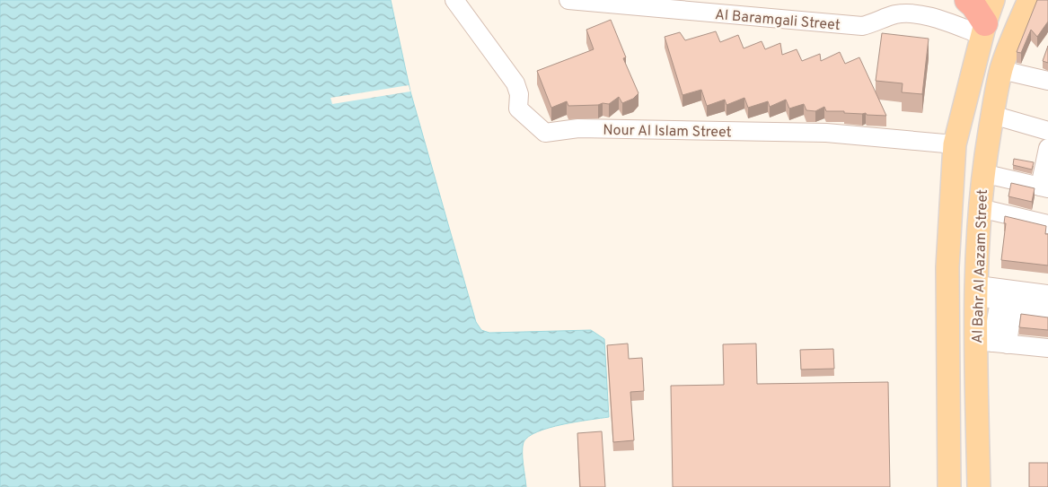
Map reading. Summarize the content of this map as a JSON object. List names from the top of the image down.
{
  "streets": {
    "main road": ["Al Bahr Al Aazam Street"],
    "street": ["Al Baramgali Street", "Nour Al Islam Street"]
  },
  "crossings": [
    ["Al Baramgali Street", "Al Bahr Al Aazam Street"],
    ["Nour Al Islam Street", "Al Bahr Al Aazam Street"]
  ]
}
